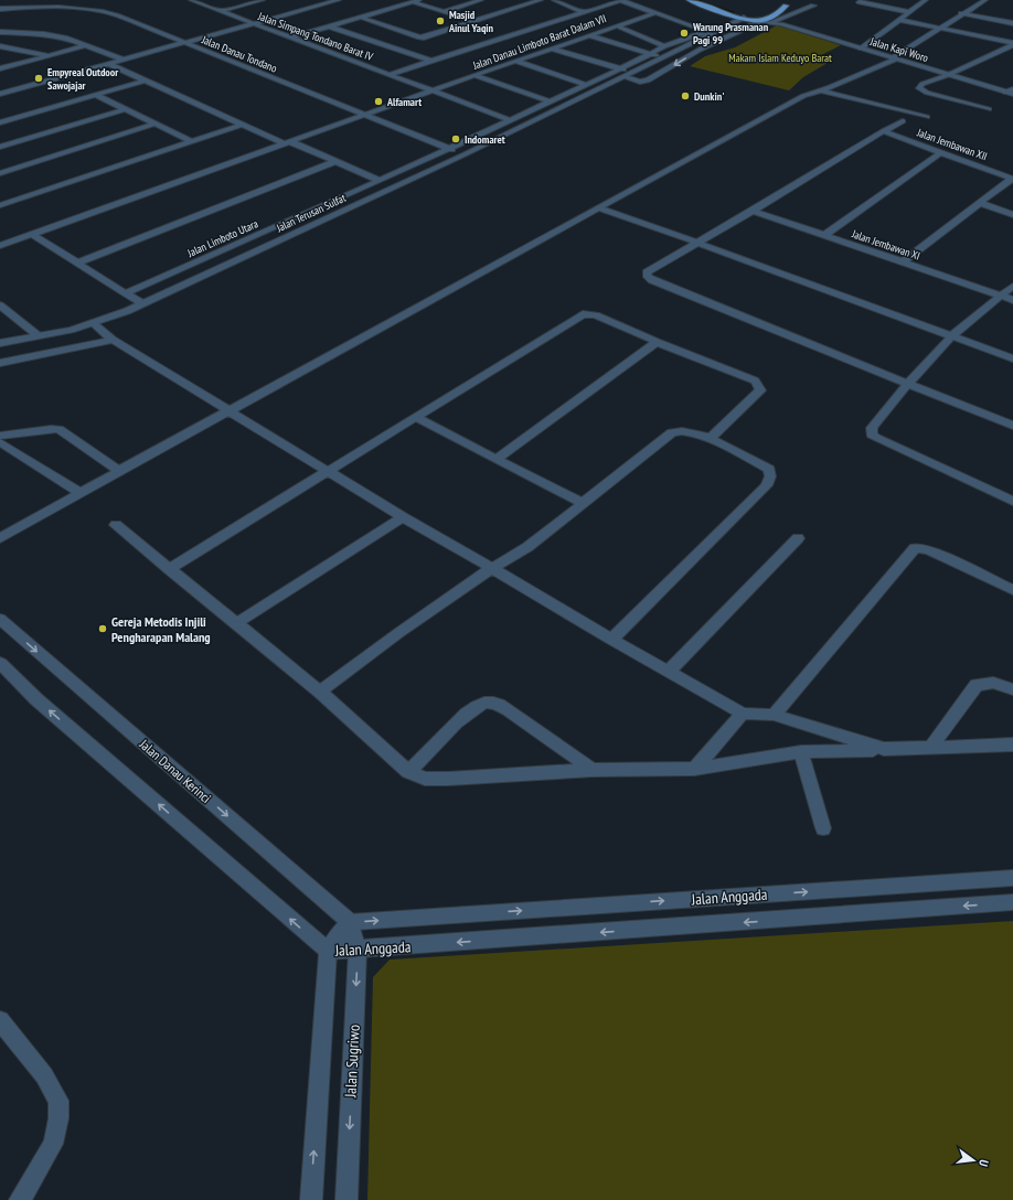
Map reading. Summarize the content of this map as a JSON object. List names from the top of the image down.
{
  "streets": {
    "main road": ["Jalan Kapi Woro"],
    "street": [
      "Jalan Simpang Tondano Barat IV",
      "Jalan Danau Limboto Barat Dalam VII",
      "Jalan Danau Tondano",
      "Jalan Jembawan XII",
      "Jalan Terusan Sulfat",
      "Jalan Limboto Utara",
      "Jalan Jembawan XI",
      "Jalan Danau Kerinci",
      "Jalan Anggada",
      "Jalan Sugriwo"
    ]
  },
  "crossings": [
    ["Jalan Simpang Tondano Barat IV", "Jalan Danau Limboto Barat Dalam VII"],
    ["Jalan Simpang Tondano Barat IV", "Jalan Terusan Sulfat"],
    ["Jalan Simpang Tondano Barat IV", "Jalan Limboto Utara"],
    ["Jalan Danau Limboto Barat Dalam VII", "Jalan Danau Tondano"],
    ["Jalan Danau Tondano", "Jalan Terusan Sulfat"],
    ["Jalan Danau Tondano", "Jalan Limboto Utara"],
    ["Jalan Terusan Sulfat", "Jalan Limboto Utara"],
    ["Jalan Danau Kerinci", "Jalan Anggada"],
    ["Jalan Danau Kerinci", "Jalan Sugriwo"],
    ["Jalan Anggada", "Jalan Sugriwo"]
  ],
  "parks": ["Makam Islam Keduyo Barat"],
  "places": [
    "Masjid Ainul Yaqin",
    "Warung Prasmanan Pagi 99",
    "Empyreal Outdoor Sawojajar",
    "Dunkin'",
    "Alfamart",
    "Indomaret",
    "Gereja Metodis Injili Pengharapan Malang"
  ],
  "north": "right"
}
